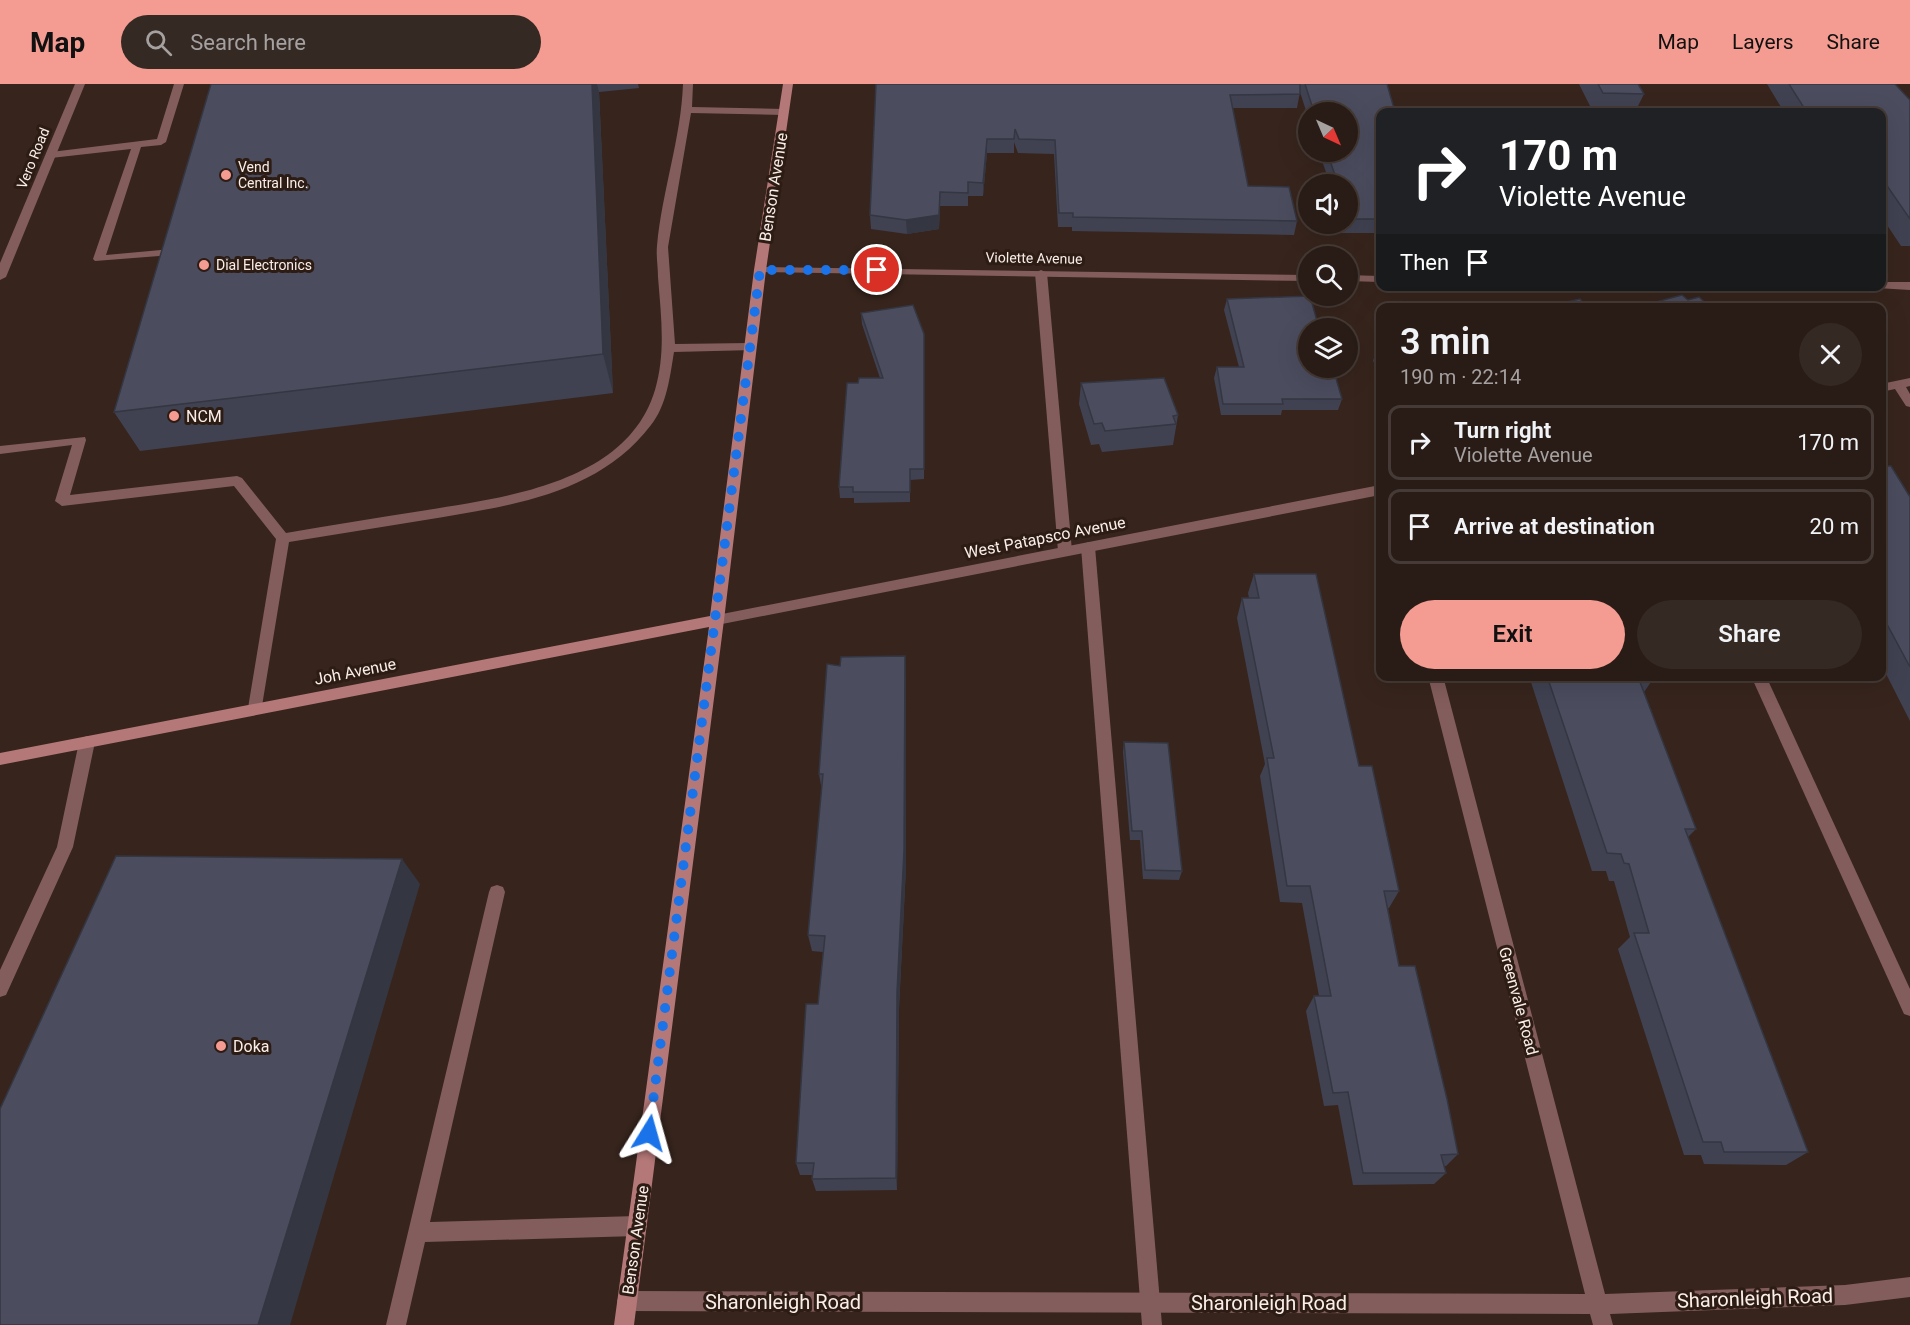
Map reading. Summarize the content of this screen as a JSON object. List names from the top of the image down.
{
  "streets": {
    "street": [
      "Vero Road",
      "Benson Avenue",
      "Violette Avenue",
      "West Patapsco Avenue",
      "Joh Avenue",
      "Greenvale Road",
      "Sharonleigh Road"
    ]
  },
  "crossings": [
    ["Benson Avenue", "Violette Avenue"],
    ["Benson Avenue", "West Patapsco Avenue"],
    ["Benson Avenue", "Joh Avenue"],
    ["Benson Avenue", "Sharonleigh Road"],
    ["West Patapsco Avenue", "Joh Avenue"],
    ["Greenvale Road", "Sharonleigh Road"]
  ],
  "places": [
    "Vend Central Inc.",
    "Dial Electronics",
    "NCM",
    "Doka"
  ],
  "north": "bottom right",
  "page": {
    "header": "Map",
    "search": "Search here",
    "nav": ["Map", "Layers", "Share"],
    "turn": ["170 m", "Violette Avenue"],
    "then": "Then",
    "heading": ["3 min", "190 m · 22:14"],
    "list": [
      {
        "name": "Turn right",
        "note": "Violette Avenue",
        "value": "170 m"
      },
      {
        "name": "Arrive at destination",
        "value": "20 m"
      }
    ],
    "buttons": ["Exit", "Share"]
  }
}
